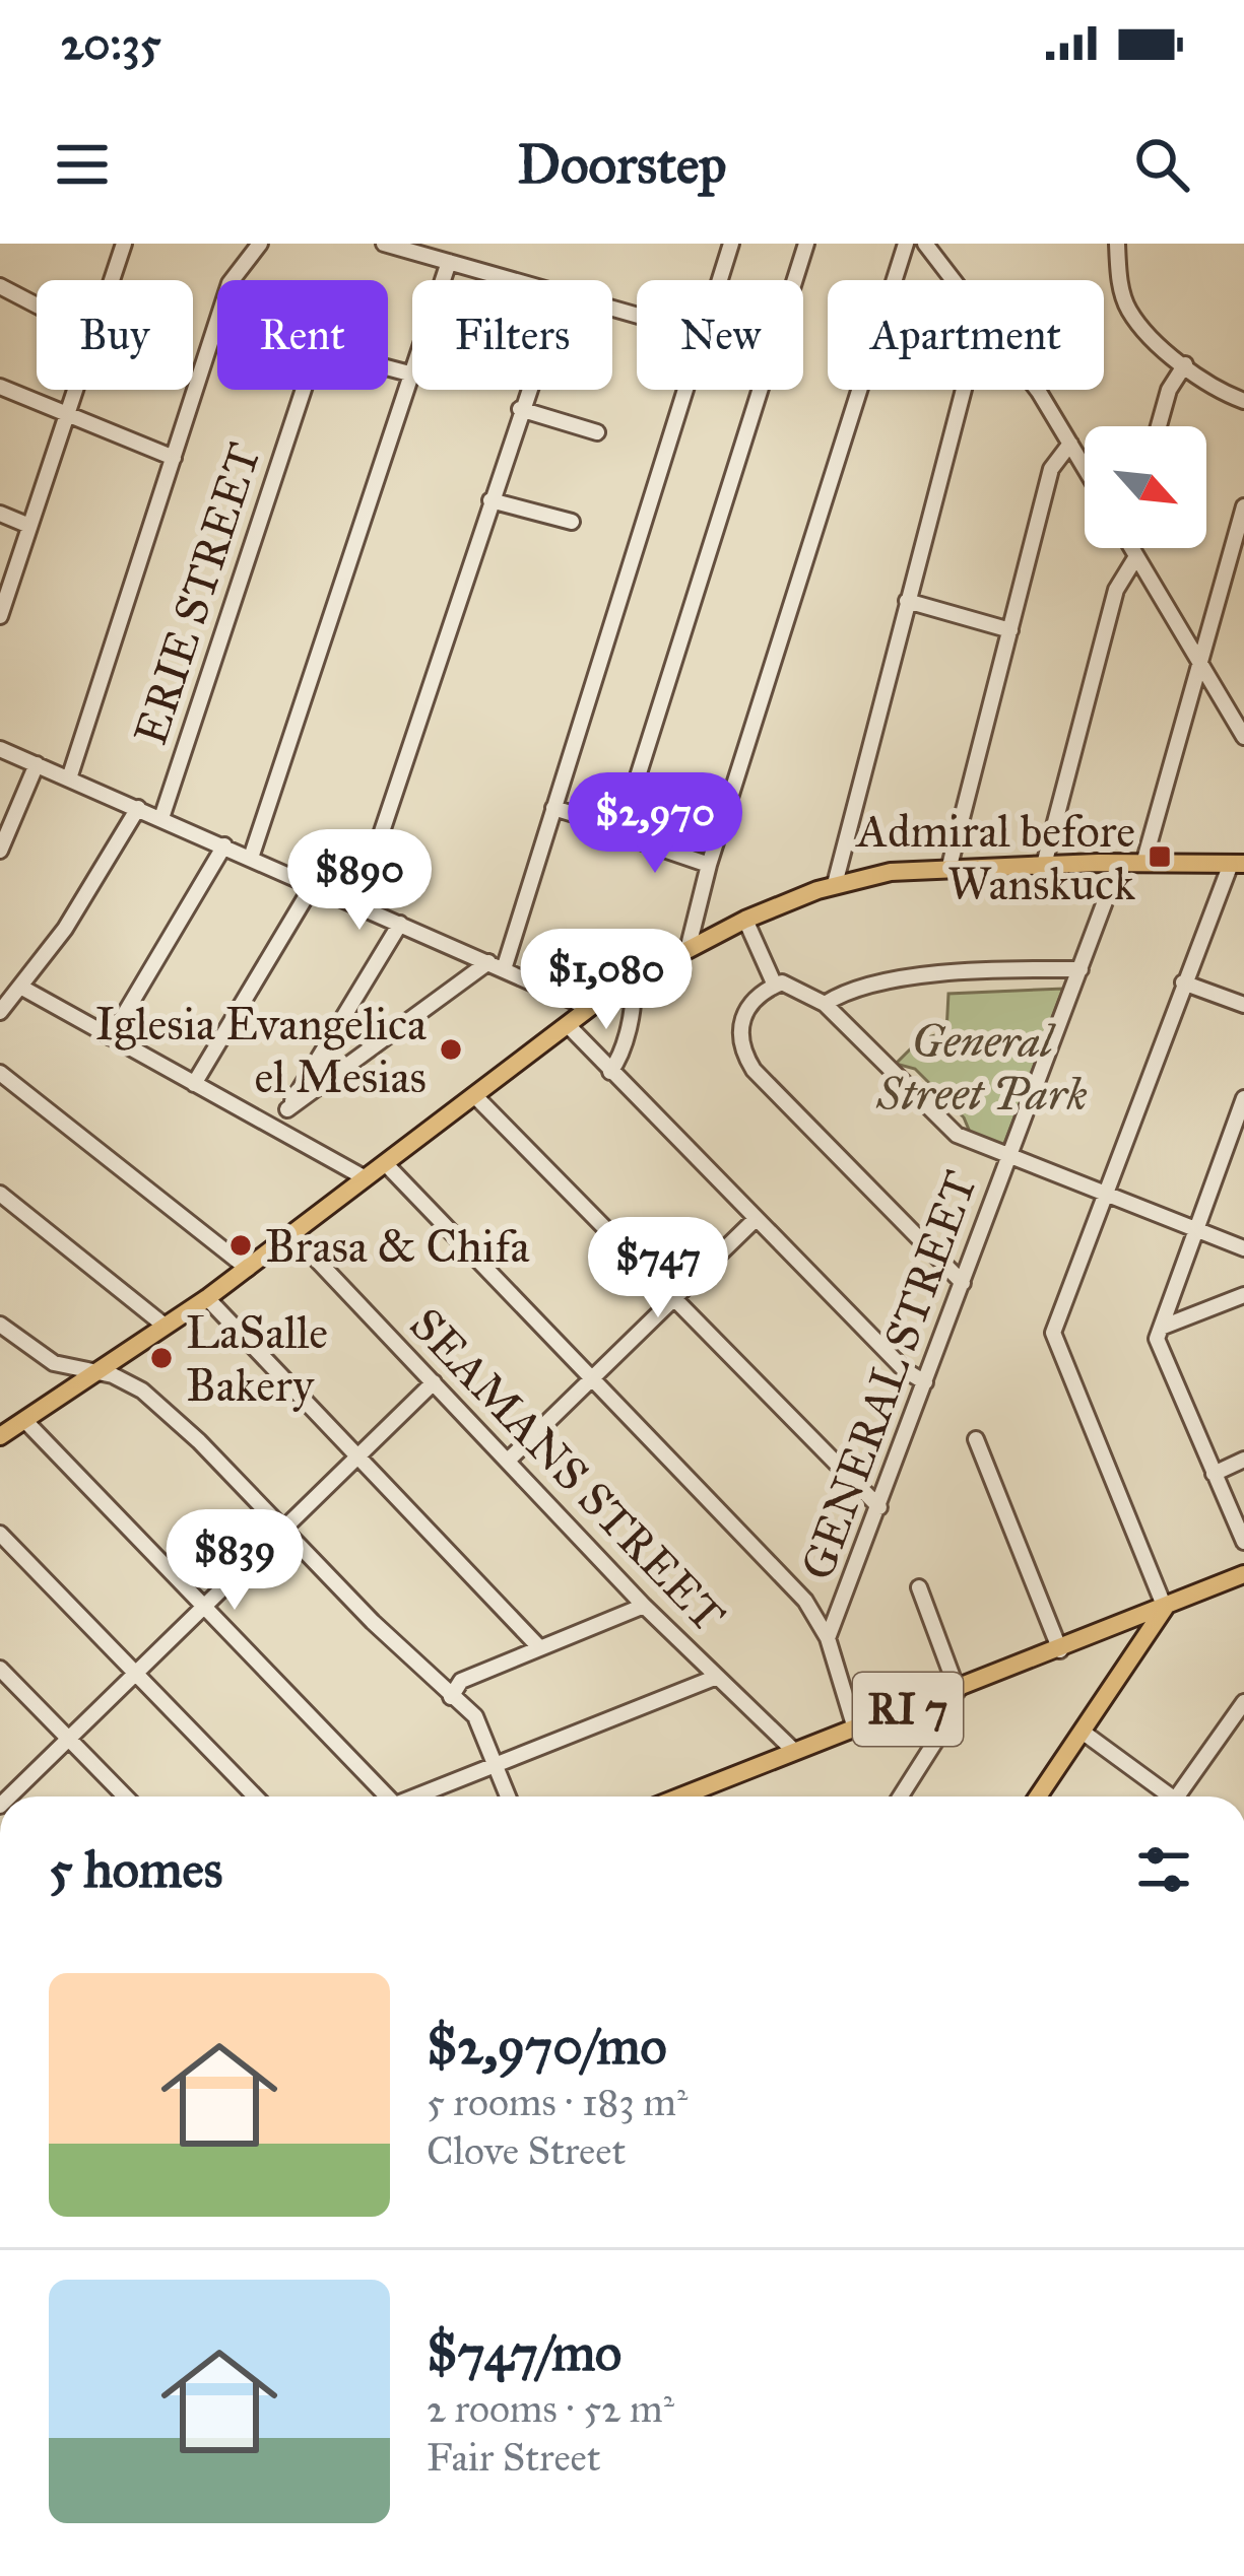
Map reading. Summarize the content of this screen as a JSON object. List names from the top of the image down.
{
  "streets": {
    "main road": ["RI 7"],
    "street": ["ERIE STREET", "GENERAL STREET", "SEAMANS STREET"]
  },
  "crossings": [
    ["SEAMANS STREET", "RI 7"]
  ],
  "parks": ["General Street Park"],
  "places": {
    "transit": ["Admiral before Wanskuck"],
    "other": ["Iglesia Evangelica el Mesias", "Brasa & Chifa", "LaSalle Bakery"]
  },
  "north": "bottom right",
  "page": {
    "status": "20:35",
    "header": "Doorstep",
    "chip": [
      "Buy",
      "Rent",
      "Filters",
      "New",
      "Apartment"
    ],
    "price": [
      "$2,970",
      "$890",
      "$1,080",
      "$747",
      "$839"
    ],
    "heading": "5 homes",
    "list": [
      {
        "name": "$2,970/mo",
        "note": "5 rooms · 183 m² · Clove Street"
      },
      {
        "name": "$747/mo",
        "note": "2 rooms · 52 m² · Fair Street"
      }
    ]
  }
}
